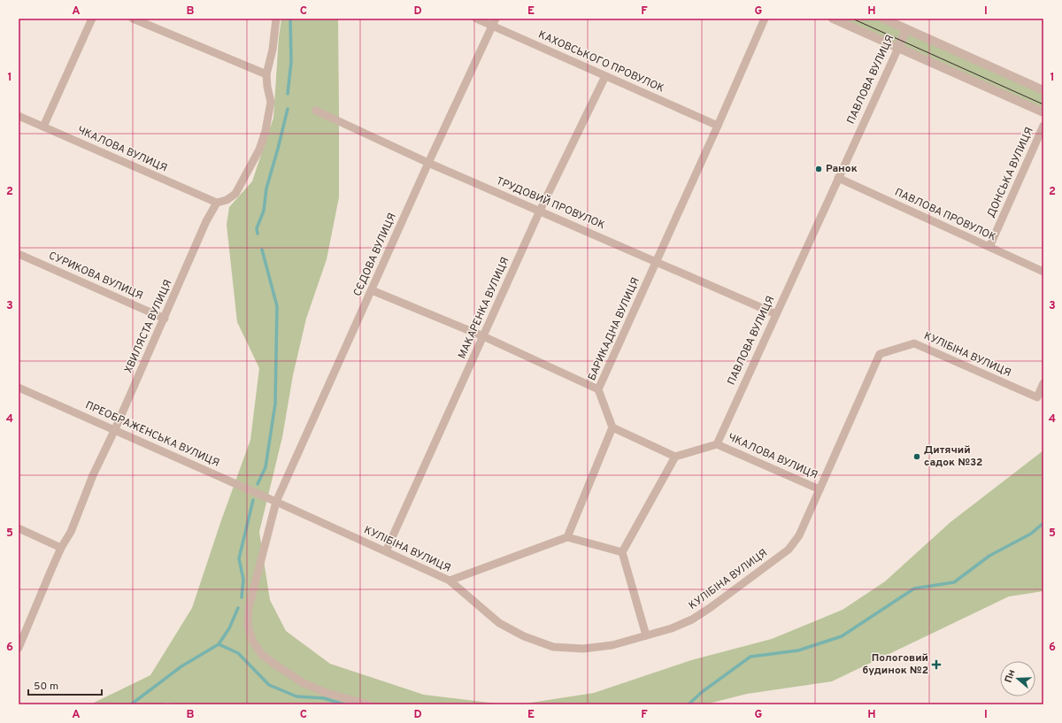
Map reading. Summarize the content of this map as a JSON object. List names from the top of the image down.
{
  "streets": {
    "street": [
      "КАХОВСЬКОГО ПРОВУЛОК",
      "ПАВЛОВА ВУЛИЦЯ",
      "ЧКАЛОВА ВУЛИЦЯ",
      "ДОНСЬКА ВУЛИЦЯ",
      "ТРУДОВИЙ ПРОВУЛОК",
      "ПАВЛОВА ПРОВУЛОК",
      "СЄДОВА ВУЛИЦЯ",
      "СУРИКОВА ВУЛИЦЯ",
      "МАКАРЕНКА ВУЛИЦЯ",
      "ХВИЛЯСТА ВУЛИЦЯ",
      "БАРИКАДНА ВУЛИЦЯ",
      "КУЛІБІНА ВУЛИЦЯ",
      "ПРЕОБРАЖЕНСЬКА ВУЛИЦЯ"
    ]
  },
  "crossings": [
    ["КАХОВСЬКОГО ПРОВУЛОК", "СЄДОВА ВУЛИЦЯ"],
    ["КАХОВСЬКОГО ПРОВУЛОК", "МАКАРЕНКА ВУЛИЦЯ"],
    ["КАХОВСЬКОГО ПРОВУЛОК", "БАРИКАДНА ВУЛИЦЯ"],
    ["ПАВЛОВА ВУЛИЦЯ", "ЧКАЛОВА ВУЛИЦЯ"],
    ["ПАВЛОВА ВУЛИЦЯ", "ТРУДОВИЙ ПРОВУЛОК"],
    ["ПАВЛОВА ВУЛИЦЯ", "ПАВЛОВА ПРОВУЛОК"],
    ["ЧКАЛОВА ВУЛИЦЯ", "ХВИЛЯСТА ВУЛИЦЯ"],
    ["ЧКАЛОВА ВУЛИЦЯ", "КУЛІБІНА ВУЛИЦЯ"],
    ["ДОНСЬКА ВУЛИЦЯ", "ПАВЛОВА ПРОВУЛОК"],
    ["ТРУДОВИЙ ПРОВУЛОК", "СЄДОВА ВУЛИЦЯ"],
    ["ТРУДОВИЙ ПРОВУЛОК", "МАКАРЕНКА ВУЛИЦЯ"],
    ["ТРУДОВИЙ ПРОВУЛОК", "БАРИКАДНА ВУЛИЦЯ"],
    ["СЄДОВА ВУЛИЦЯ", "КУЛІБІНА ВУЛИЦЯ"],
    ["СЄДОВА ВУЛИЦЯ", "ПРЕОБРАЖЕНСЬКА ВУЛИЦЯ"],
    ["СУРИКОВА ВУЛИЦЯ", "ХВИЛЯСТА ВУЛИЦЯ"],
    ["МАКАРЕНКА ВУЛИЦЯ", "КУЛІБІНА ВУЛИЦЯ"],
    ["ХВИЛЯСТА ВУЛИЦЯ", "ПРЕОБРАЖЕНСЬКА ВУЛИЦЯ"],
    ["КУЛІБІНА ВУЛИЦЯ", "ПРЕОБРАЖЕНСЬКА ВУЛИЦЯ"]
  ],
  "places": {
    "other": ["Ранок", "Дитячий садок №32"],
    "health": ["Пологовий будинок №2"]
  },
  "scale_bar": "50 m",
  "north": "left",
  "grid": {
    "columns": [
      "A",
      "B",
      "C",
      "D",
      "E",
      "F",
      "G",
      "H",
      "I"
    ],
    "rows": [
      "1",
      "2",
      "3",
      "4",
      "5",
      "6"
    ]
  }
}
